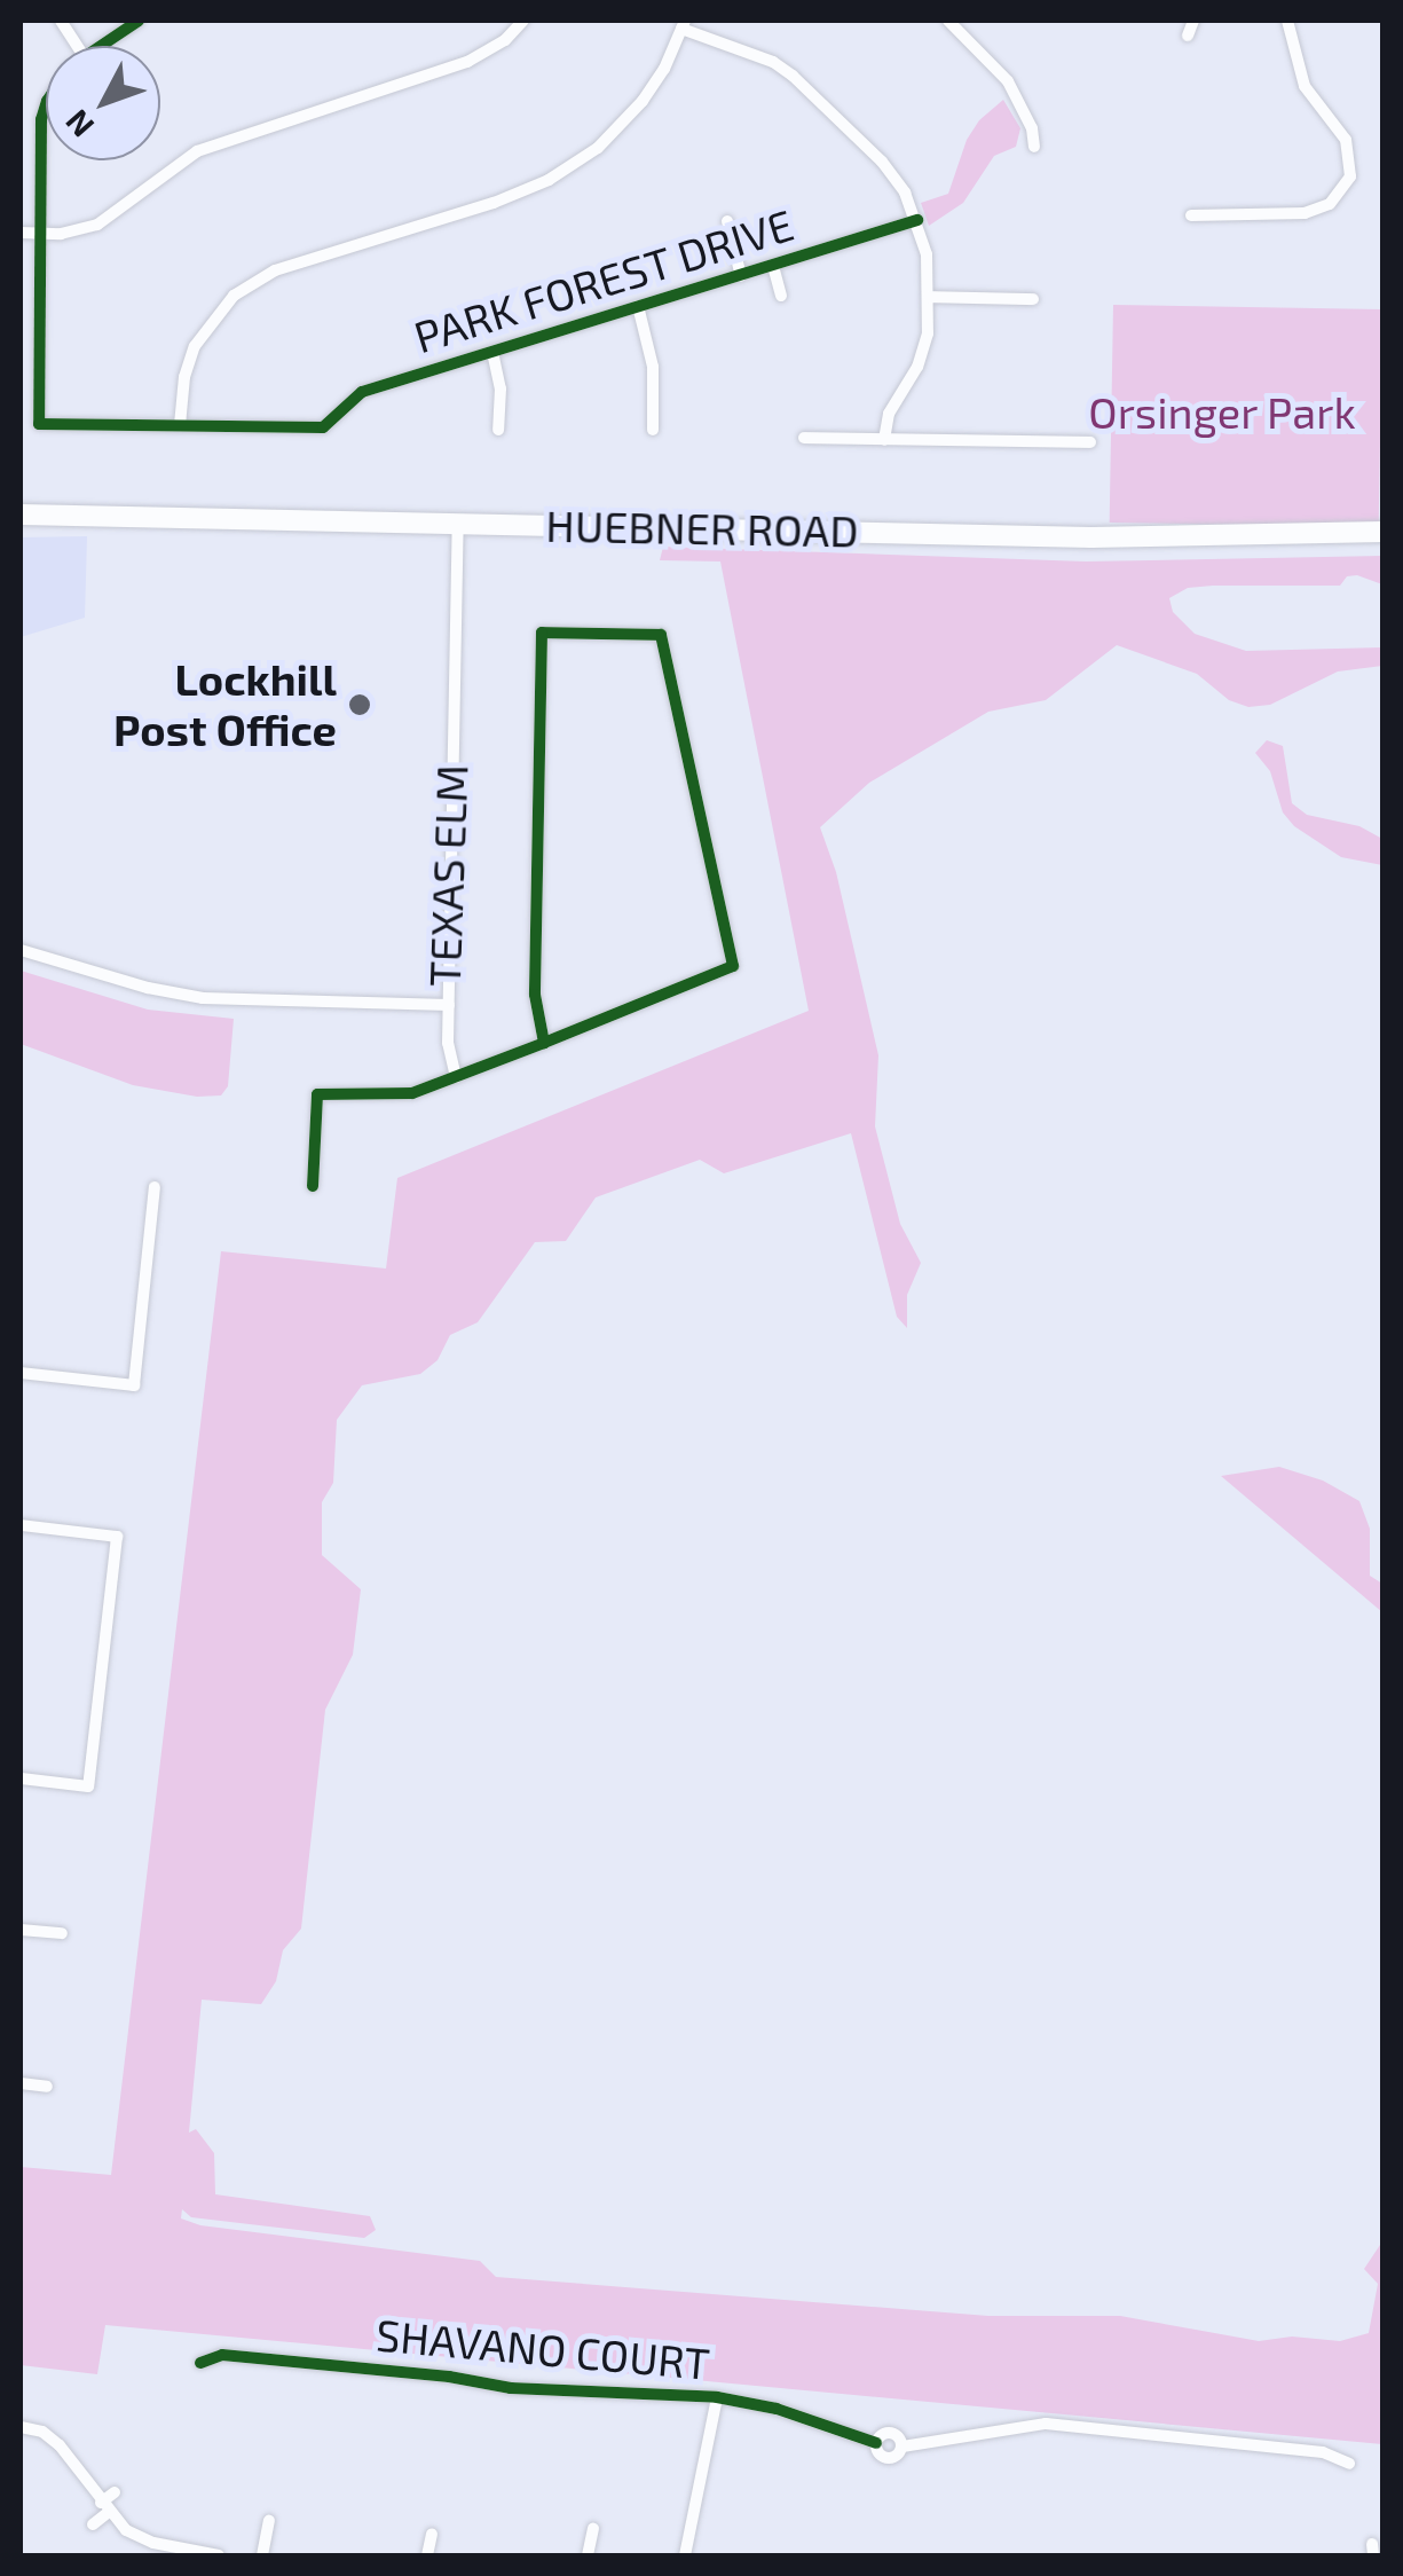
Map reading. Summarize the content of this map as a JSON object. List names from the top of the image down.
{
  "streets": {
    "main road": ["HUEBNER ROAD"],
    "street": ["PARK FOREST DRIVE", "TEXAS ELM", "SHAVANO COURT"]
  },
  "crossings": [
    ["HUEBNER ROAD", "TEXAS ELM"]
  ],
  "parks": ["Orsinger Park"],
  "places": ["Lockhill Post Office"],
  "north": "bottom left"
}
